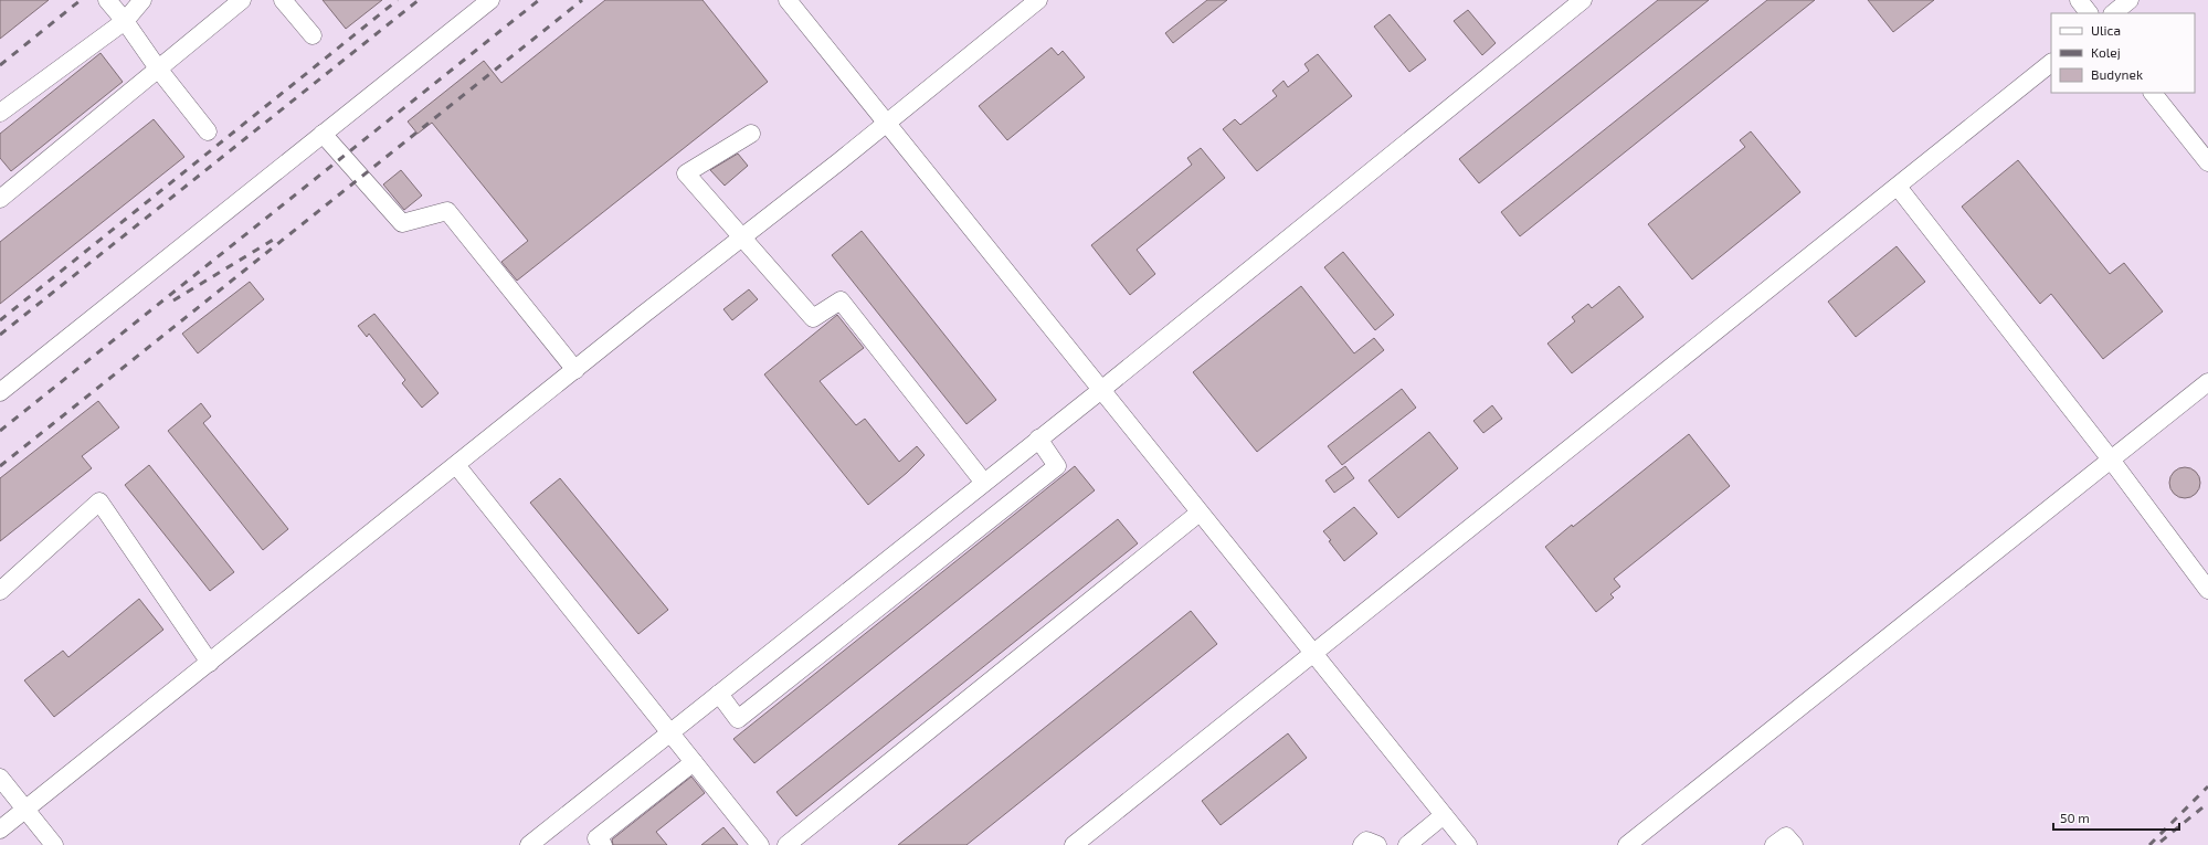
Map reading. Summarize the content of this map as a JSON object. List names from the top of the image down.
{
  "legend": ["Ulica", "Kolej", "Budynek"],
  "scale_bar": "50 m"
}
